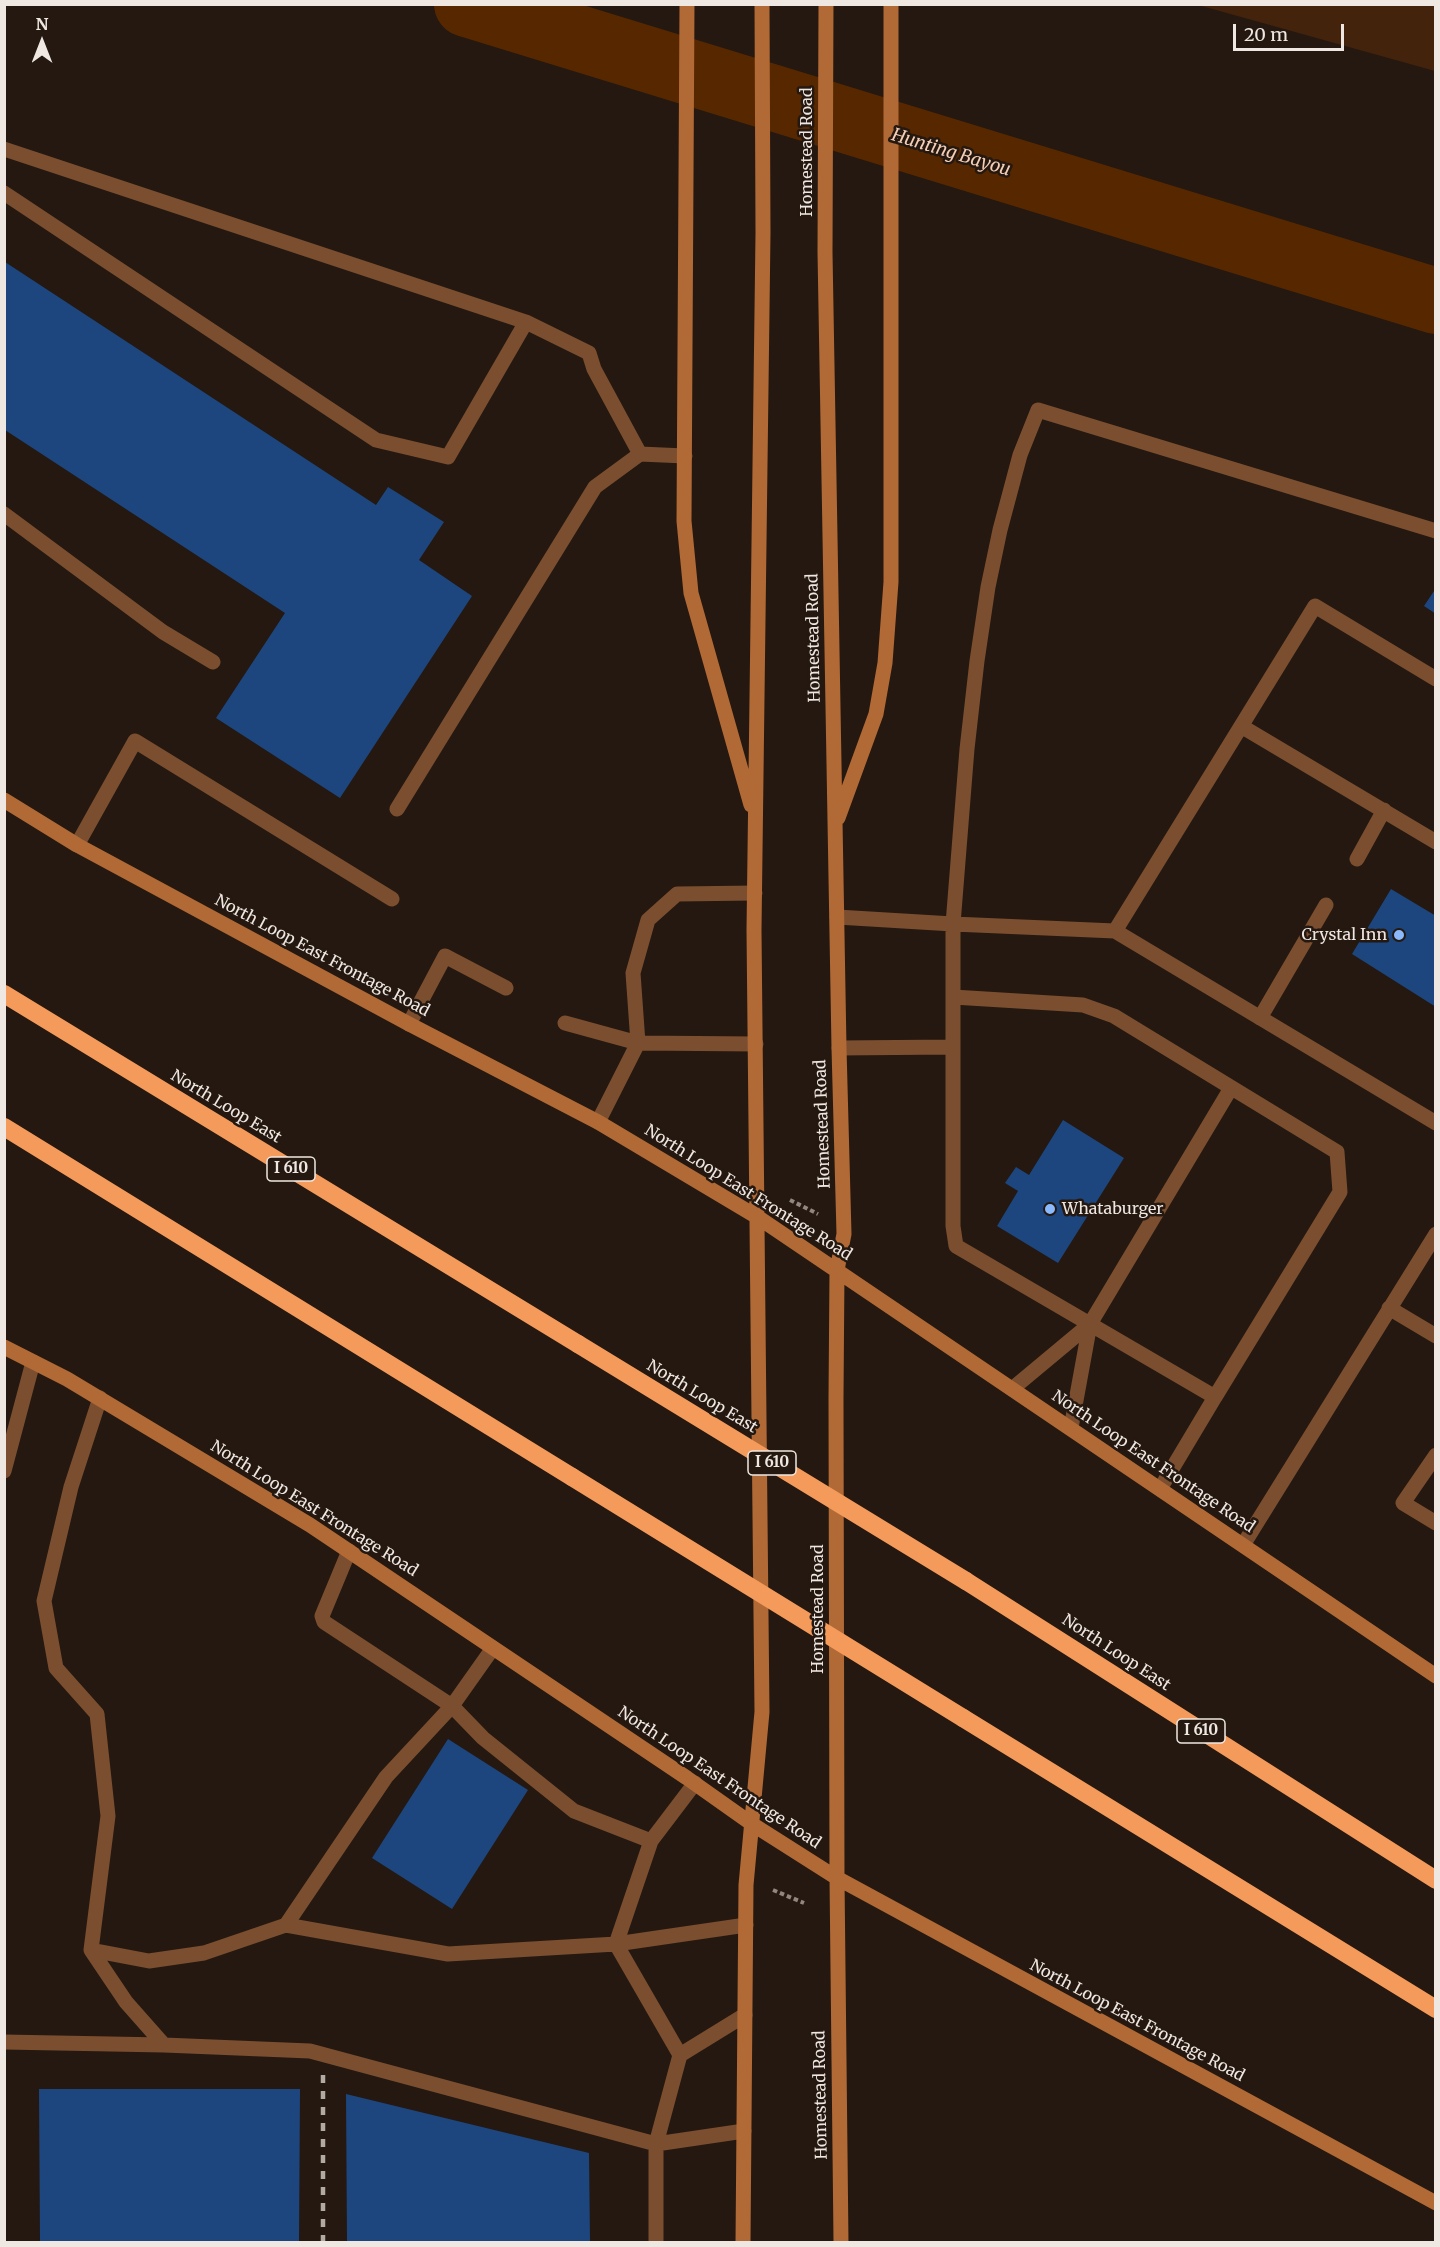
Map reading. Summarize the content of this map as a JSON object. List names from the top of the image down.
{
  "streets": {
    "highway": ["North Loop East", "I 610"],
    "main road": ["Homestead Road", "North Loop East Frontage Road"]
  },
  "crossings": [
    ["Homestead Road", "North Loop East Frontage Road"]
  ],
  "water": ["Hunting Bayou"],
  "places": ["Crystal Inn", "Whataburger"],
  "scale_bar": "20 m",
  "north": "top"
}
